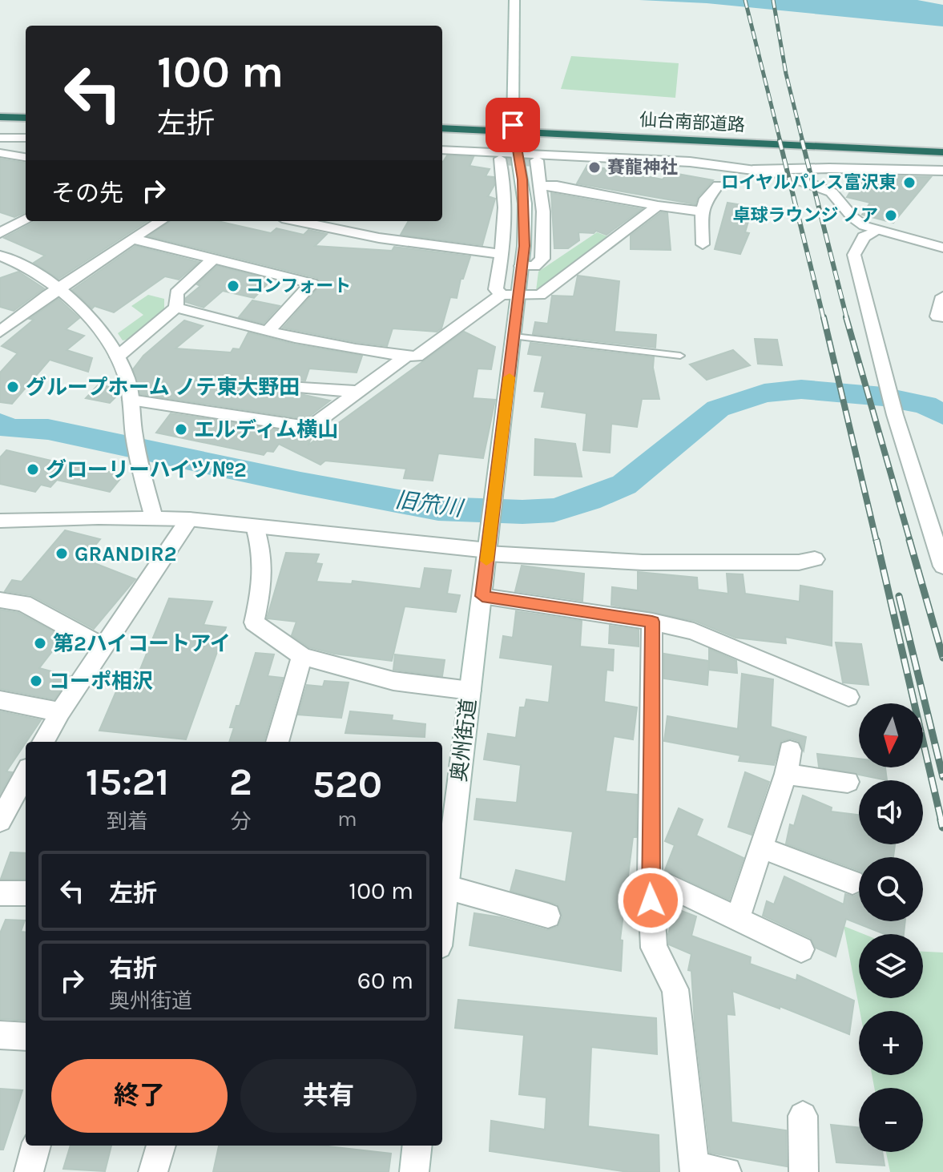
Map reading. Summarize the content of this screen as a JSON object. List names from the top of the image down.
{
  "streets": {
    "highway": ["仙台南部道路"],
    "street": ["奥州街道"]
  },
  "water": ["旧笊川"],
  "places": [
    "賽龍神社",
    "ロイヤルパレス富沢東",
    "卓球ラウンジ ノア",
    "コンフォート",
    "グループホーム ノテ東大野田",
    "エルディム横山",
    "グローリーハイツ№2",
    "GRANDIR2",
    "第2ハイコートアイ",
    "コーポ相沢"
  ],
  "north": "bottom",
  "page": {
    "turn": ["100 m", "左折"],
    "then": "その先",
    "map_buttons": ["+", "−"],
    "eta": [
      "15:21",
      "到着",
      "2",
      "分",
      "520",
      "m"
    ],
    "list": [
      {
        "name": "左折",
        "value": "100 m"
      },
      {
        "name": "右折",
        "note": "奥州街道",
        "value": "60 m"
      }
    ],
    "buttons": ["終了", "共有"]
  }
}
